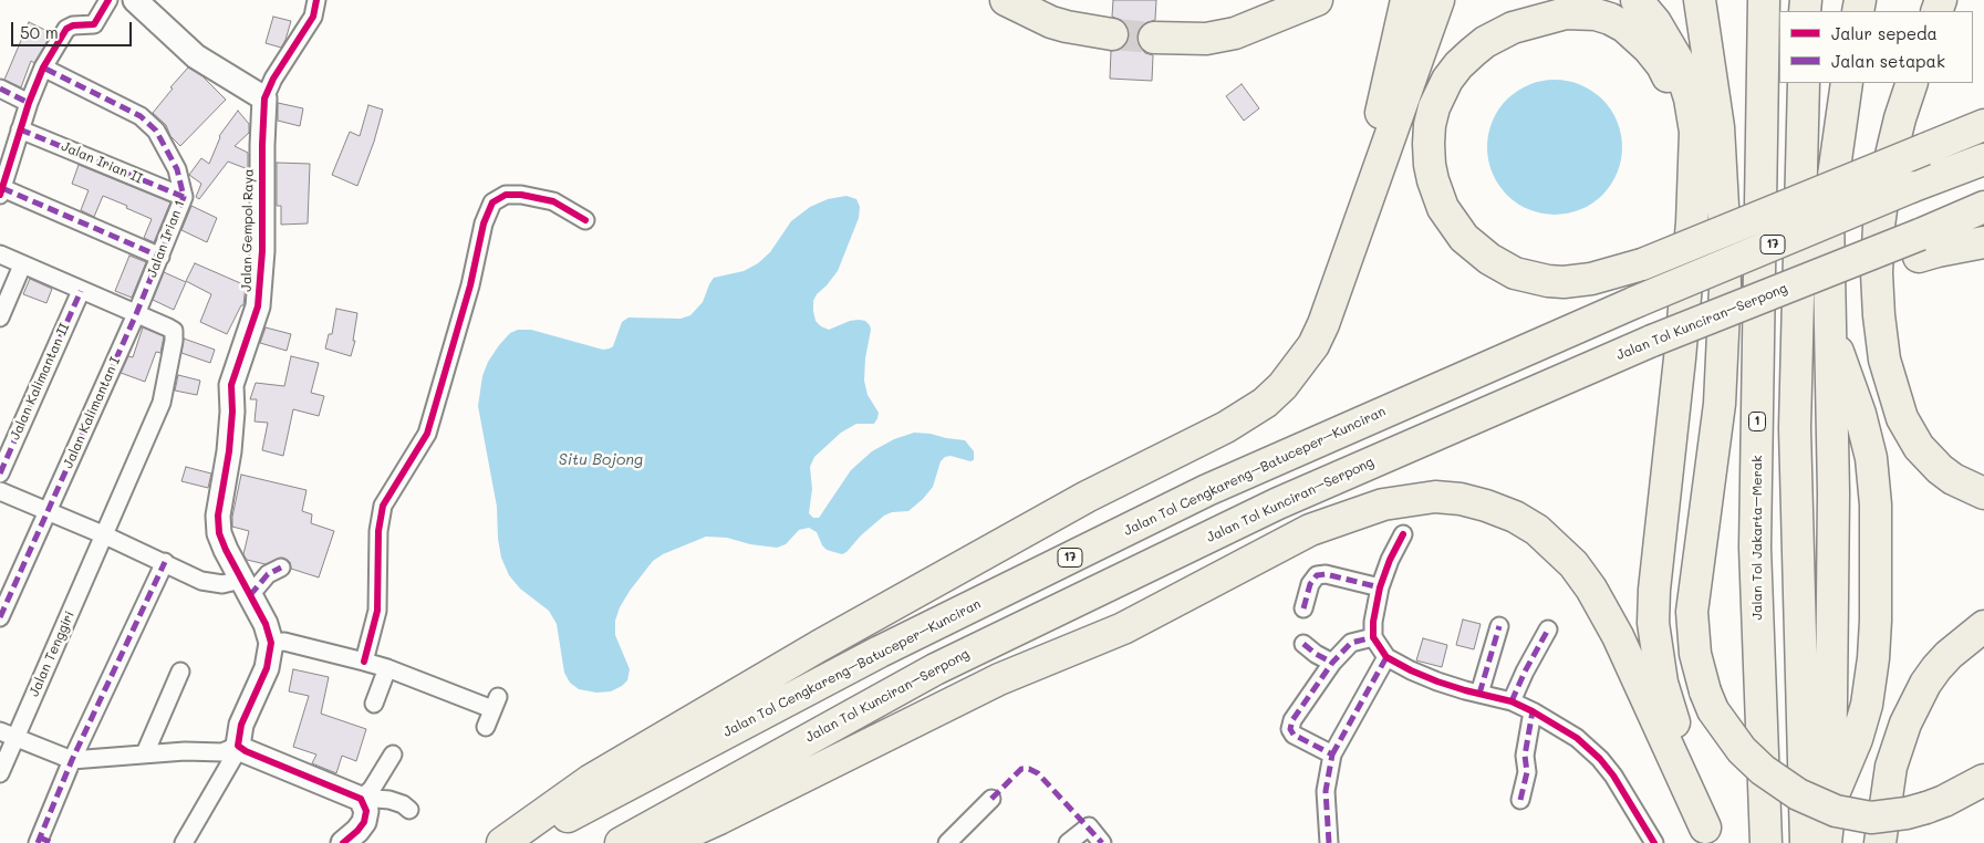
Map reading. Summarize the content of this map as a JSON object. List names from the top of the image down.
{
  "streets": {
    "highway": [
      "17",
      "Jalan Tol Kunciran–Serpong",
      "1",
      "Jalan Tol Cengkareng–Batuceper–Kunciran",
      "Jalan Tol Jakarta–Merak"
    ],
    "street": [
      "Jalan Irian II",
      "Jalan Gempol Raya",
      "Jalan Irian 1",
      "Jalan Kalimantan II",
      "Jalan Kalimantan I",
      "Jalan Tenggiri"
    ]
  },
  "crossings": [
    ["Jalan Irian II", "Jalan Irian 1"],
    ["Jalan Irian 1", "Jalan Kalimantan I"],
    ["Jalan Irian 1", "Jalan Tenggiri"],
    ["Jalan Kalimantan I", "Jalan Tenggiri"]
  ],
  "water": ["Situ Bojong"],
  "legend": ["Jalur sepeda", "Jalan setapak"],
  "scale_bar": "50 m"
}
